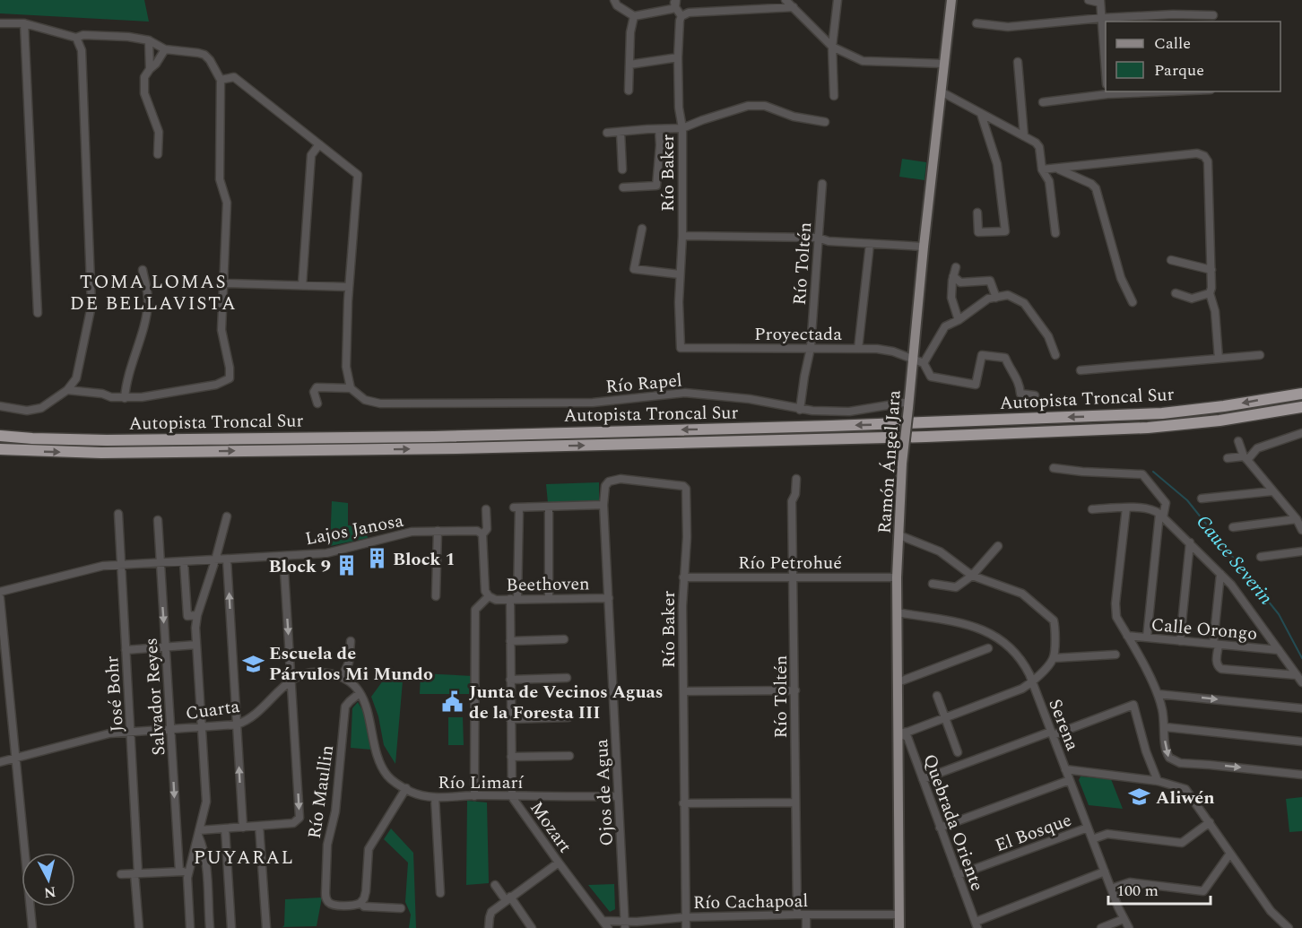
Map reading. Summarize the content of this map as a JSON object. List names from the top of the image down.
{
  "streets": {
    "highway": ["Autopista Troncal Sur"],
    "main road": ["Ramón Ángel Jara"],
    "street": [
      "Río Baker",
      "Río Toltén",
      "Proyectada",
      "Río Rapel",
      "Lajos Janosa",
      "Río Petrohué",
      "Beethoven",
      "Calle Orongo",
      "José Bohr",
      "Salvador Reyes",
      "Cuarta",
      "Serena",
      "Río Limarí",
      "Río Maullin",
      "Ojos de Agua",
      "Quebrada Oriente",
      "Mozart",
      "El Bosque",
      "Río Cachapoal"
    ]
  },
  "crossings": [
    ["Río Baker", "Proyectada"],
    ["Río Baker", "Río Petrohué"],
    ["Río Baker", "Ojos de Agua"],
    ["Río Baker", "Río Cachapoal"],
    ["Río Toltén", "Proyectada"],
    ["Río Toltén", "Río Rapel"],
    ["Río Toltén", "Río Petrohué"],
    ["Río Toltén", "Río Cachapoal"],
    ["Proyectada", "Ramón Ángel Jara"],
    ["Río Rapel", "Ramón Ángel Jara"],
    ["Ramón Ángel Jara", "Río Petrohué"],
    ["Ramón Ángel Jara", "Serena"],
    ["Ramón Ángel Jara", "Quebrada Oriente"],
    ["Ramón Ángel Jara", "Río Cachapoal"],
    ["Lajos Janosa", "José Bohr"],
    ["Lajos Janosa", "Salvador Reyes"],
    ["Beethoven", "Ojos de Agua"],
    ["Beethoven", "Mozart"],
    ["José Bohr", "Cuarta"],
    ["Salvador Reyes", "Cuarta"],
    ["Cuarta", "Río Limarí"],
    ["Serena", "El Bosque"],
    ["Río Limarí", "Río Maullin"],
    ["Río Limarí", "Ojos de Agua"],
    ["Río Limarí", "Mozart"],
    ["Ojos de Agua", "Río Cachapoal"],
    ["Quebrada Oriente", "El Bosque"],
    ["Mozart", "Río Cachapoal"]
  ],
  "districts": ["TOMA LOMAS DE BELLAVISTA", "PUYARAL"],
  "water": ["Cauce Severin"],
  "places": {
    "building": ["Block 1", "Block 9"],
    "school or university": ["Escuela de Párvulos Mi Mundo", "Aliwén"],
    "public building": ["Junta de Vecinos Aguas de la Foresta III"]
  },
  "legend": ["Calle", "Parque"],
  "scale_bar": "100 m",
  "north": "bottom"
}
